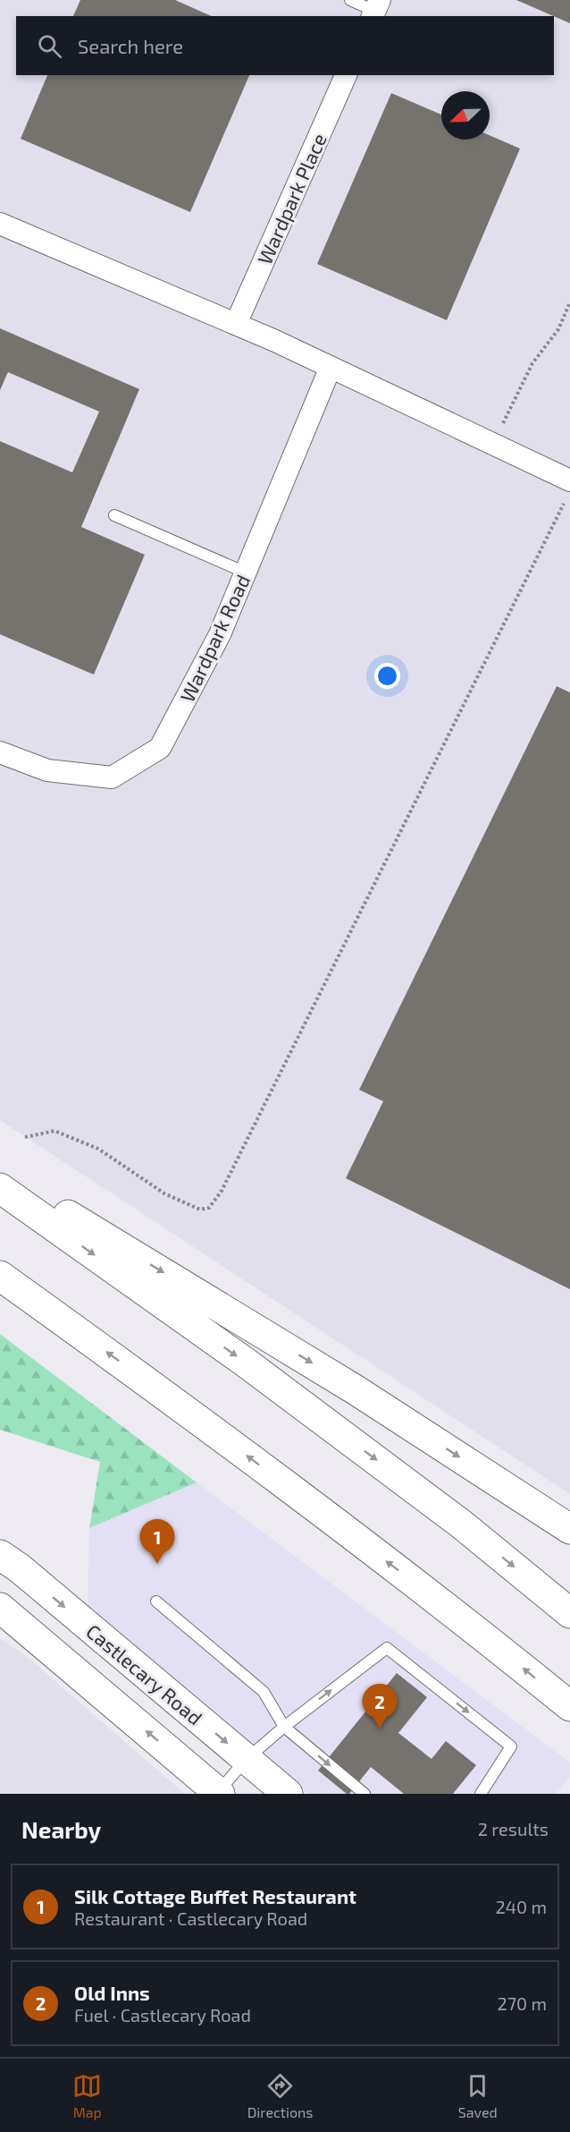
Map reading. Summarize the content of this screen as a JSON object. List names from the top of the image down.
{
  "streets": {
    "main road": ["Castlecary Road"],
    "street": ["Wardpark Place", "Wardpark Road"]
  },
  "north": "bottom left",
  "page": {
    "search": "Search here",
    "pins": ["1", "2"],
    "heading": ["Nearby", "2 results"],
    "list": [
      {
        "mark": "1",
        "name": "Silk Cottage Buffet Restaurant",
        "note": "Restaurant · Castlecary Road",
        "value": "240 m"
      },
      {
        "mark": "2",
        "name": "Old Inns",
        "note": "Fuel · Castlecary Road",
        "value": "270 m"
      }
    ],
    "nav": ["Map", "Directions", "Saved"]
  }
}
